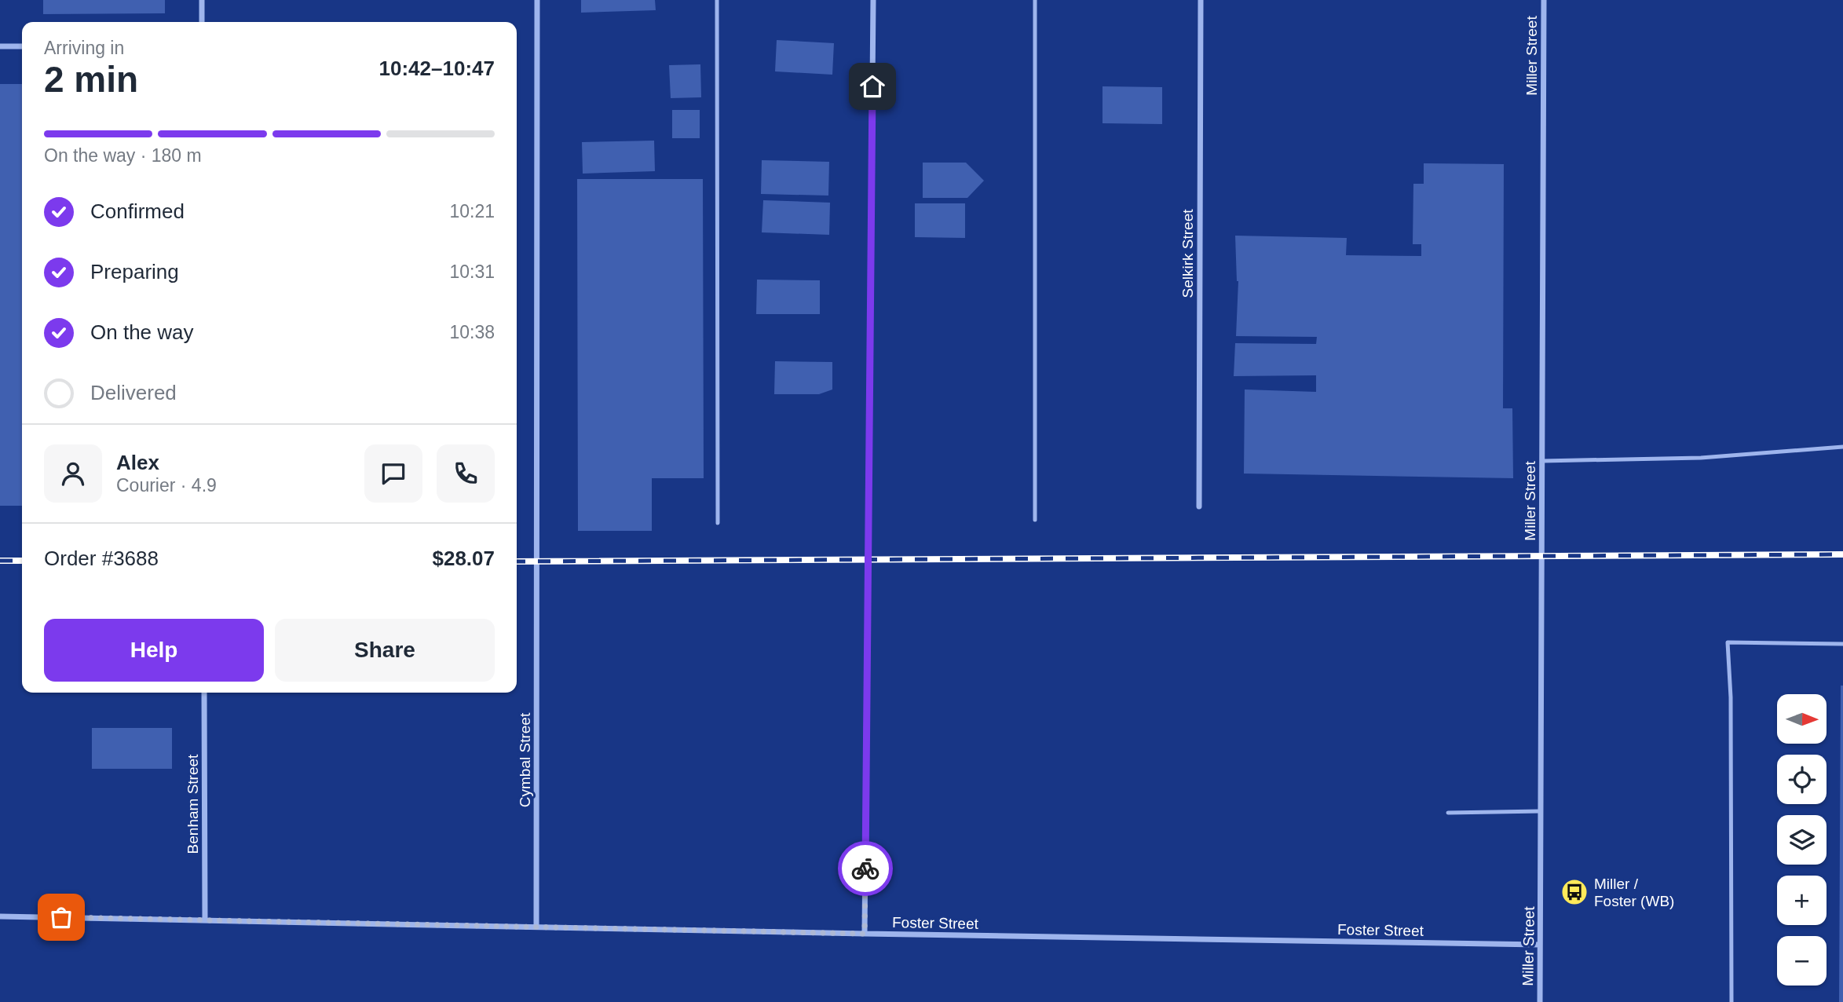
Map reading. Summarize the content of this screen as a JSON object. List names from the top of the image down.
{
  "streets": {
    "street": [
      "Miller Street",
      "Selkirk Street",
      "Cymbal Street",
      "Benham Street",
      "Foster Street"
    ]
  },
  "crossings": [
    ["Miller Street", "Foster Street"],
    ["Cymbal Street", "Foster Street"],
    ["Benham Street", "Foster Street"]
  ],
  "places": {
    "bus stop": ["Miller / Foster (WB)"]
  },
  "north": "right",
  "page": {
    "heading": ["2 min", "Arriving in", "10:42–10:47"],
    "panel": [
      "Alex",
      "Courier · 4.9",
      "Order #3688",
      "$28.07"
    ],
    "bar": "On the way · 180 m",
    "list": [
      ["Confirmed", "10:21"],
      ["Preparing", "10:31"],
      ["On the way", "10:38"],
      "Delivered"
    ],
    "buttons": ["Help", "Share"],
    "map_buttons": ["+", "−"]
  }
}
